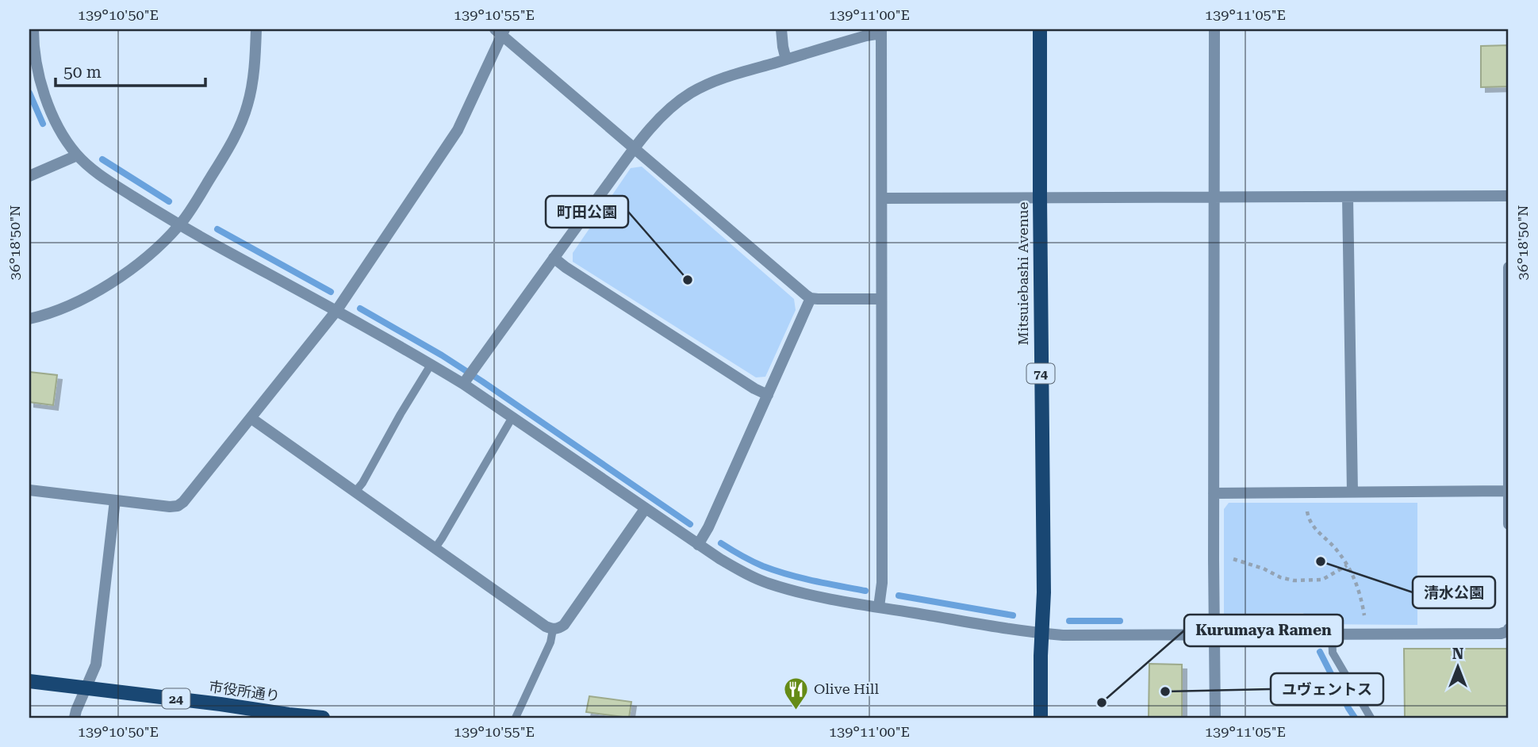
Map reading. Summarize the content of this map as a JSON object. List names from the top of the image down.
{
  "streets": {
    "main road": [
      "Mitsuiebashi Avenue",
      "74",
      "市役所通り",
      "24"
    ]
  },
  "places": {
    "other": [
      "町田公園",
      "清水公園",
      "ユヴェントス",
      "Kurumaya Ramen"
    ],
    "restaurant": ["Olive Hill"]
  },
  "scale_bar": "50 m",
  "north": "top",
  "coordinates": [
    "139°10'50\"E",
    "139°10'55\"E",
    "139°11'00\"E",
    "139°11'05\"E",
    "36°18'50\"N"
  ]
}
